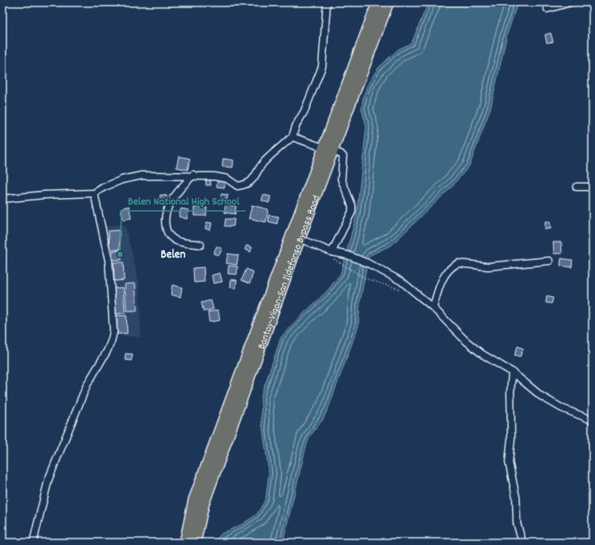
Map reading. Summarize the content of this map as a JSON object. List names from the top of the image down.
{
  "streets": {
    "main road": ["Bantay-Vigan-San Ildefonso Bypass Road"]
  },
  "districts": ["Belen"],
  "places": ["Belen National High School"]
}
